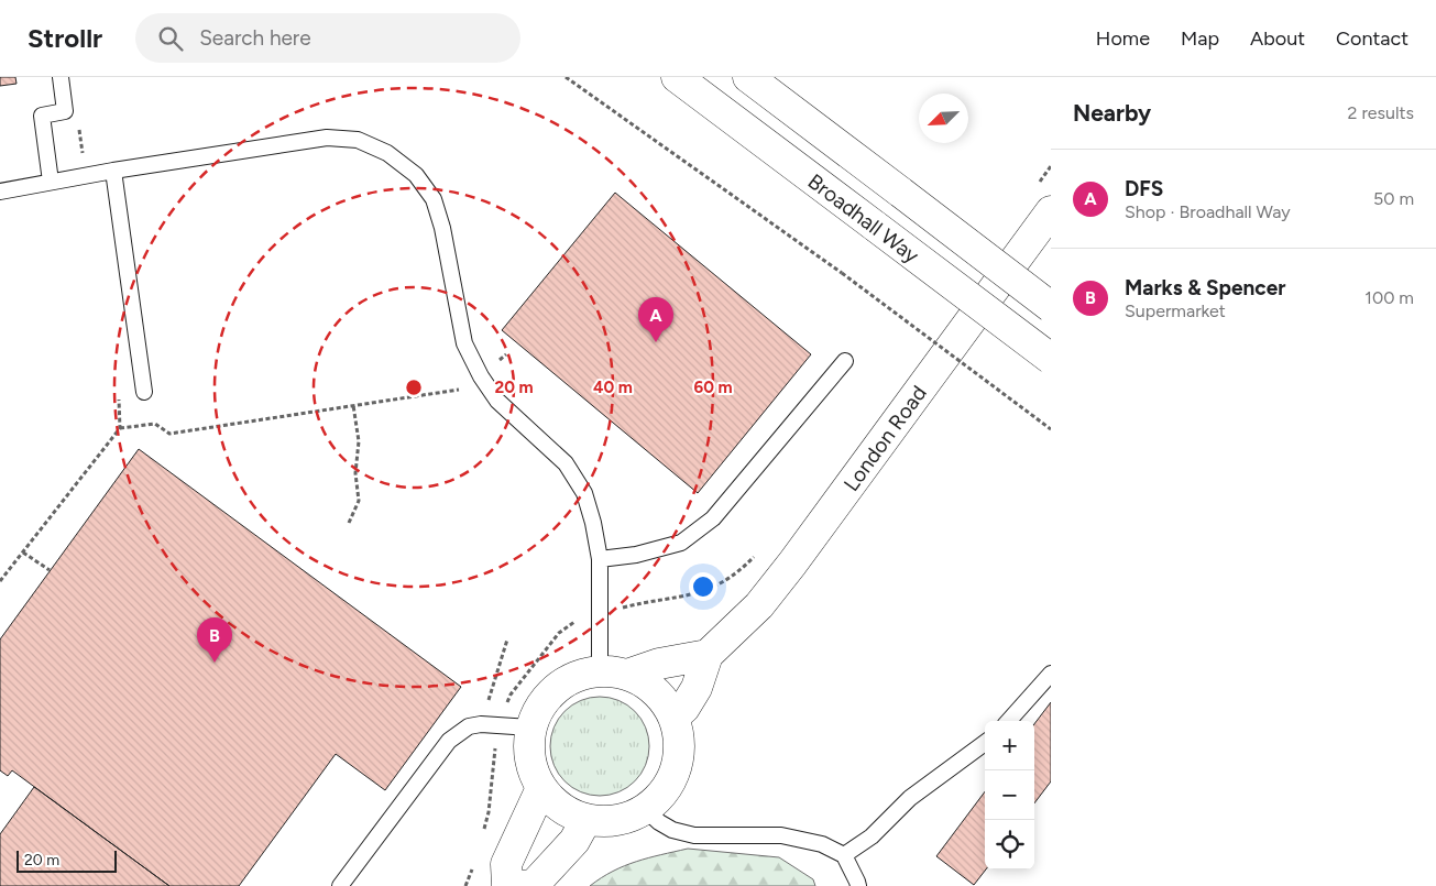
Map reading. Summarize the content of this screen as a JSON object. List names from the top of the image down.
{
  "streets": {
    "main road": ["Broadhall Way", "London Road"]
  },
  "scale_bar": "20 m",
  "north": "bottom left",
  "page": {
    "header": "Strollr",
    "search": "Search here",
    "nav": [
      "Home",
      "Map",
      "About",
      "Contact"
    ],
    "heading": ["Nearby", "2 results"],
    "list": [
      {
        "mark": "A",
        "name": "DFS",
        "note": "Shop · Broadhall Way",
        "value": "50 m"
      },
      {
        "mark": "B",
        "name": "Marks & Spencer",
        "note": "Supermarket",
        "value": "100 m"
      }
    ],
    "pins": ["A", "B"],
    "map_buttons": ["+", "−"],
    "scale": "20 m"
  },
  "rings": ["20 m", "40 m", "60 m"]
}
